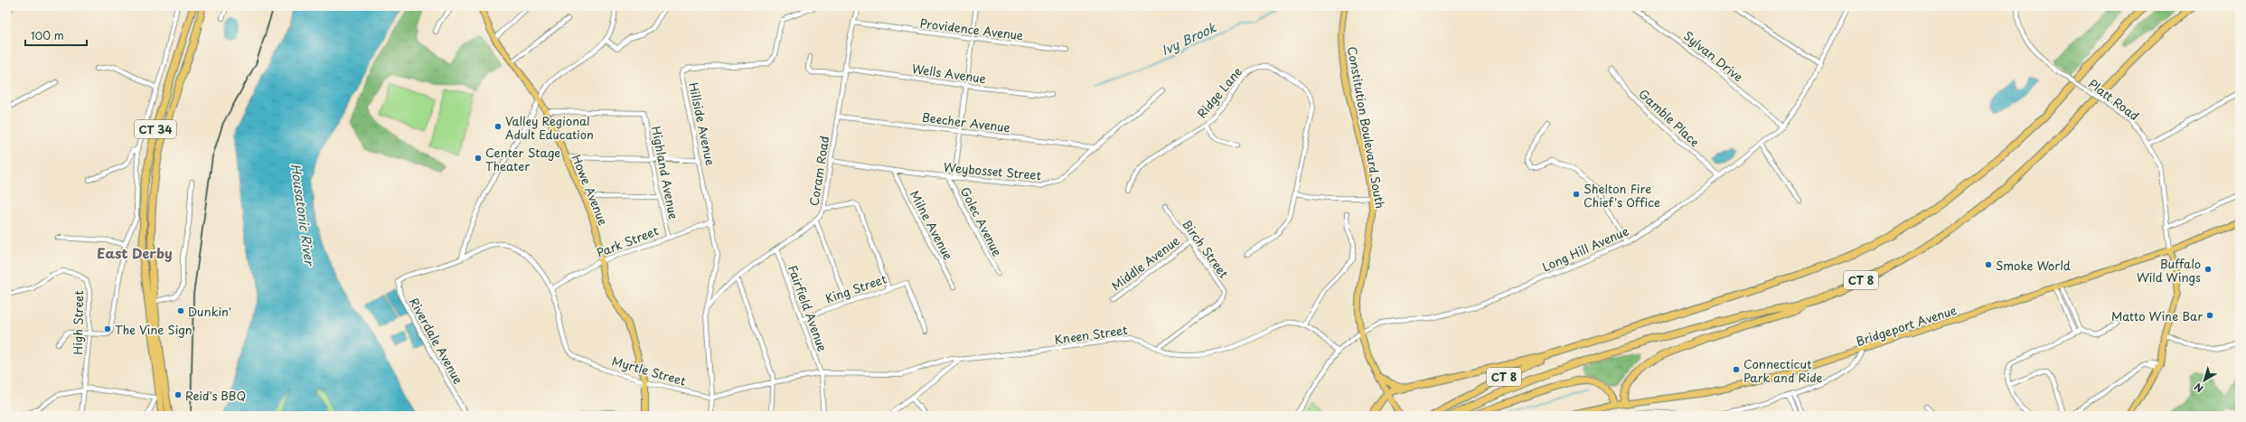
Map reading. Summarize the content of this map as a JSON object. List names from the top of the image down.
{
  "streets": {
    "highway": ["CT 34", "CT 8"],
    "main road": ["Constitution Boulevard South", "Howe Avenue", "Bridgeport Avenue"],
    "street": [
      "Providence Avenue",
      "Sylvan Drive",
      "Wells Avenue",
      "Ridge Lane",
      "Platt Road",
      "Gamble Place",
      "Beecher Avenue",
      "Hillside Avenue",
      "Coram Road",
      "Weybosset Street",
      "Highland Avenue",
      "Golec Avenue",
      "Milne Avenue",
      "Park Street",
      "Birch Street",
      "Long Hill Avenue",
      "Middle Avenue",
      "King Street",
      "Fairfield Avenue",
      "High Street",
      "Kneen Street",
      "Riverdale Avenue",
      "Myrtle Street"
    ]
  },
  "crossings": [
    ["Providence Avenue", "Coram Road"],
    ["Sylvan Drive", "Long Hill Avenue"],
    ["Wells Avenue", "Coram Road"],
    ["Platt Road", "Bridgeport Avenue"],
    ["Gamble Place", "Long Hill Avenue"],
    ["Beecher Avenue", "Coram Road"],
    ["Beecher Avenue", "Weybosset Street"],
    ["Hillside Avenue", "Coram Road"],
    ["Hillside Avenue", "Park Street"],
    ["Hillside Avenue", "Myrtle Street"],
    ["Constitution Boulevard South", "Long Hill Avenue"],
    ["Coram Road", "Weybosset Street"],
    ["Coram Road", "Fairfield Avenue"],
    ["Weybosset Street", "Golec Avenue"],
    ["Weybosset Street", "Milne Avenue"],
    ["Highland Avenue", "Howe Avenue"],
    ["Highland Avenue", "Park Street"],
    ["Howe Avenue", "Park Street"],
    ["Howe Avenue", "Myrtle Street"],
    ["Park Street", "Myrtle Street"],
    ["Birch Street", "Middle Avenue"],
    ["Birch Street", "Kneen Street"],
    ["King Street", "Fairfield Avenue"],
    ["Fairfield Avenue", "Myrtle Street"],
    ["Kneen Street", "Myrtle Street"],
    ["Riverdale Avenue", "Myrtle Street"]
  ],
  "districts": ["East Derby"],
  "water": ["Ivy Brook", "Housatonic River"],
  "places": [
    "Valley Regional Adult Education",
    "Center Stage Theater",
    "Shelton Fire Chief's Office",
    "Smoke World",
    "Buffalo Wild Wings",
    "Dunkin'",
    "Matto Wine Bar",
    "The Vine Sign",
    "Connecticut Park and Ride",
    "Reid's BBQ"
  ],
  "scale_bar": "100 m",
  "north": "bottom left"
}
